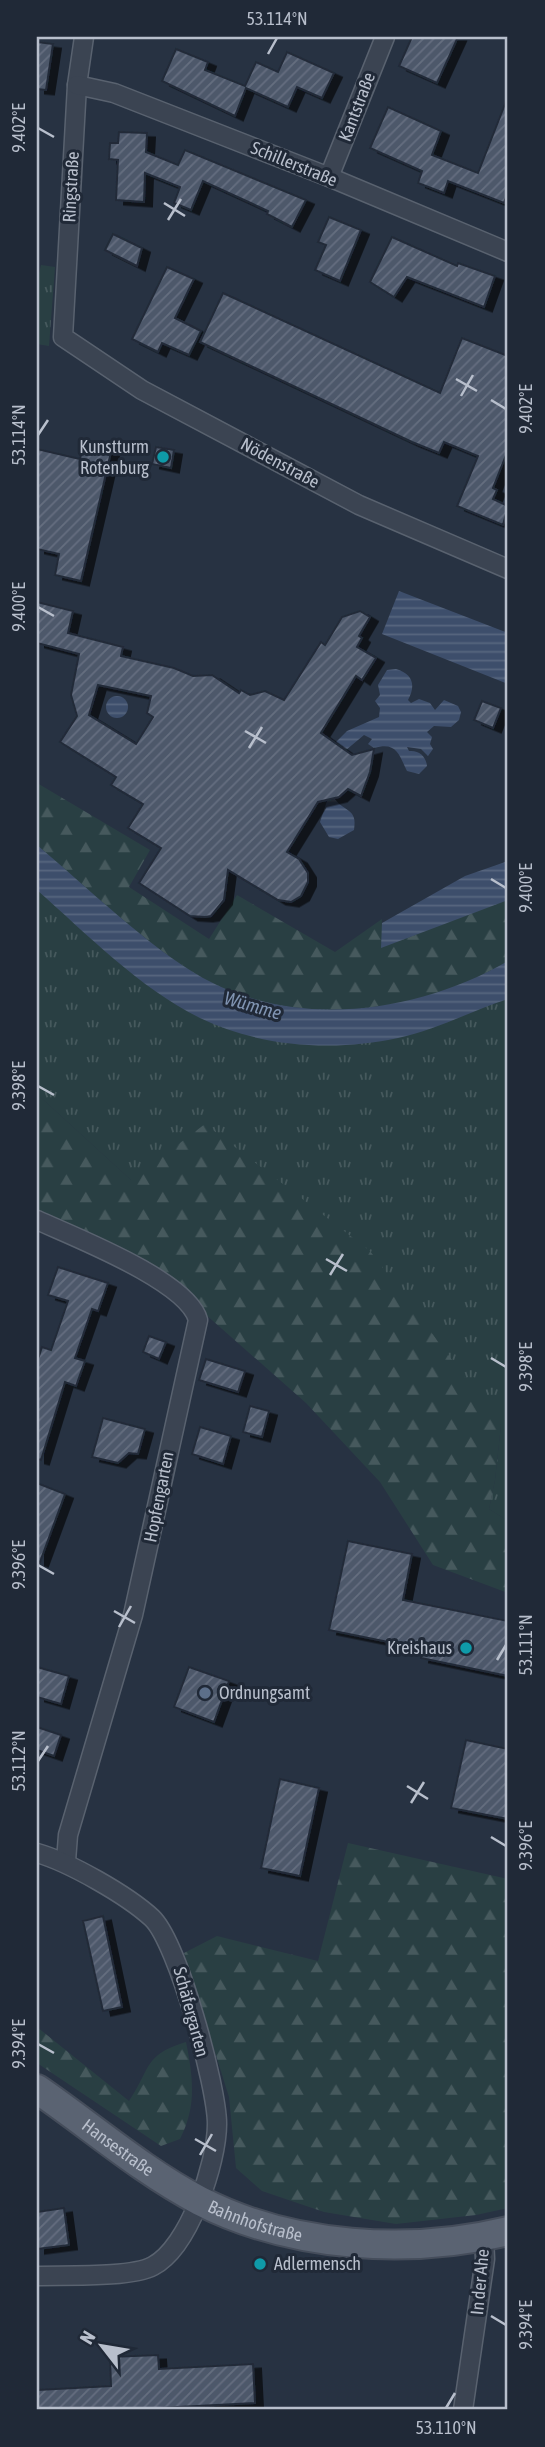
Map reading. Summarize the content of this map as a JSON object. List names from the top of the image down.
{
  "streets": {
    "main road": ["Hansestraße", "Bahnhofstraße"],
    "street": [
      "Kantstraße",
      "Schillerstraße",
      "Ringstraße",
      "Nödenstraße",
      "Hopfengarten",
      "Schäfergarten",
      "In der Ahe"
    ]
  },
  "crossings": [
    ["Kantstraße", "Schillerstraße"],
    ["Schillerstraße", "Ringstraße"],
    ["Ringstraße", "Nödenstraße"],
    ["Hopfengarten", "Schäfergarten"],
    ["Schäfergarten", "Hansestraße"],
    ["Schäfergarten", "Bahnhofstraße"],
    ["Hansestraße", "Bahnhofstraße"],
    ["Bahnhofstraße", "In der Ahe"]
  ],
  "water": ["Wümme"],
  "places": [
    "Kunstturm Rotenburg",
    "Kreishaus",
    "Ordnungsamt",
    "Adlermensch"
  ],
  "north": "top left",
  "coordinates": [
    "53.114°N",
    "9.402°E",
    "9.400°E",
    "9.398°E",
    "9.396°E",
    "53.111°N",
    "53.112°N",
    "9.394°E",
    "53.110°N"
  ]
}
